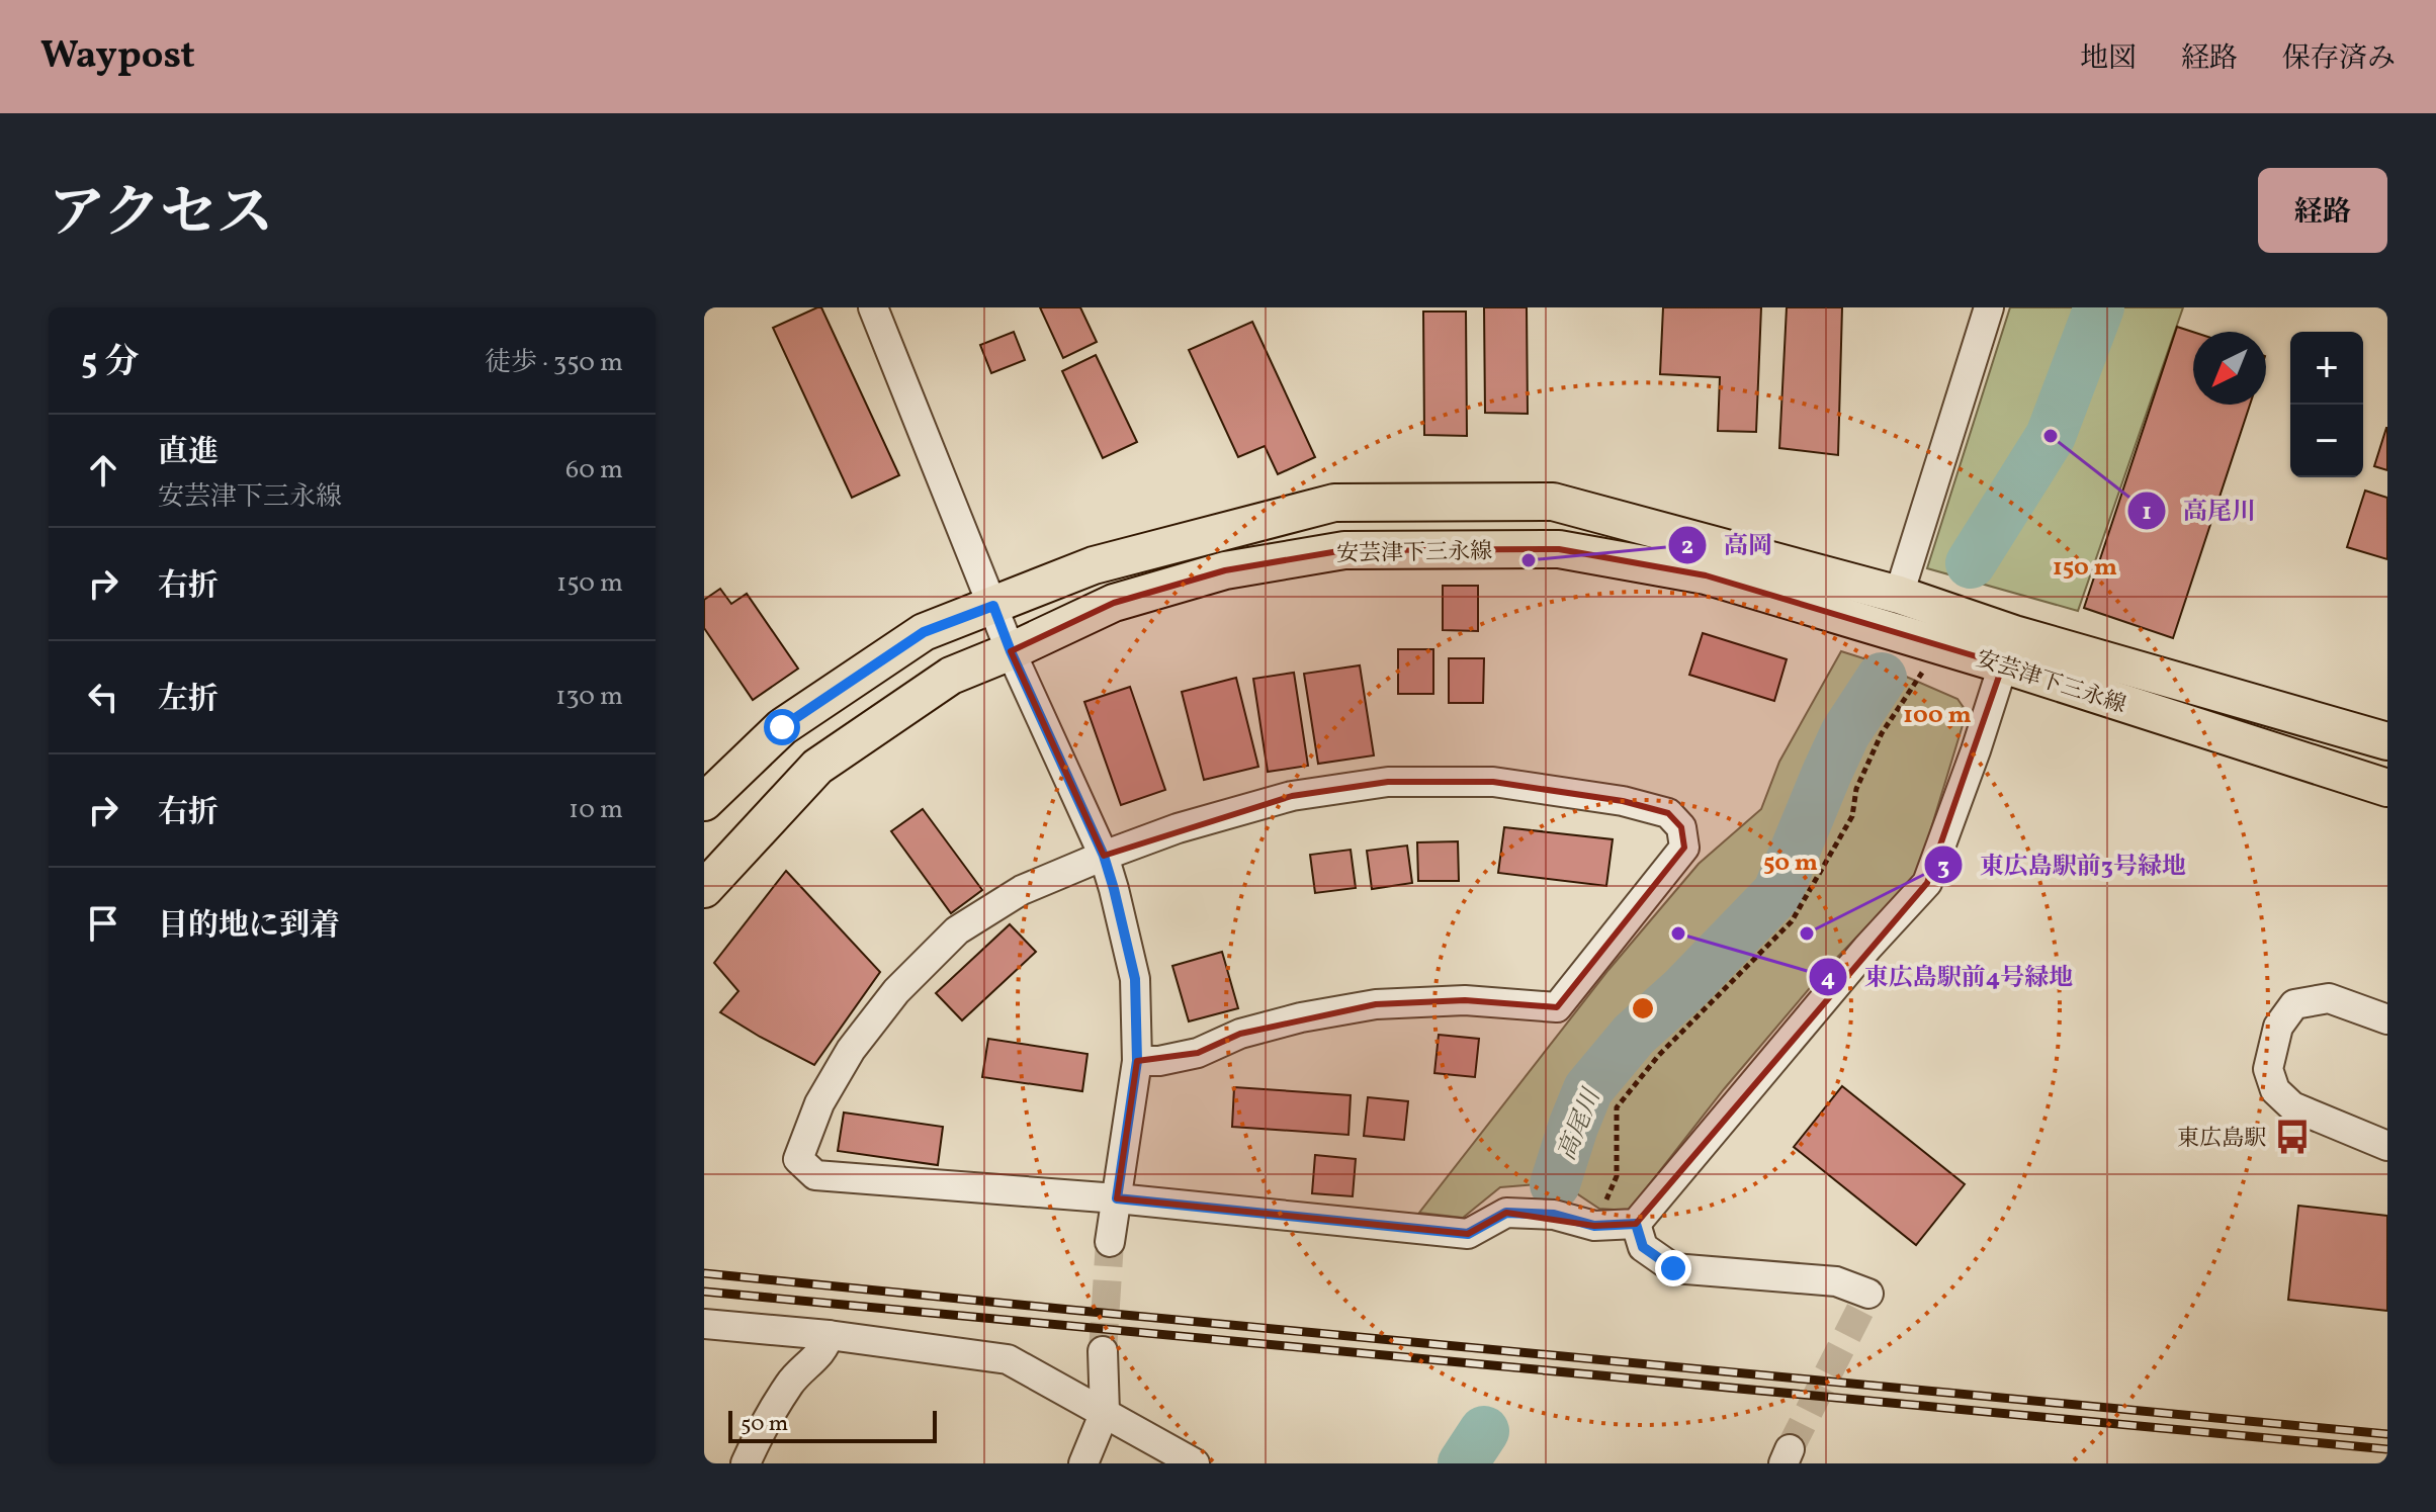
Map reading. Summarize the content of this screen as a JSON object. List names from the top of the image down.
{
  "streets": {
    "main road": ["安芸津下三永線"]
  },
  "water": ["高尾川"],
  "places": {
    "other": [
      "高尾川",
      "高岡",
      "東広島駅前4号緑地",
      "東広島駅前3号緑地"
    ],
    "bus stop": ["東広島駅"]
  },
  "scale_bar": "50 m",
  "north": "bottom left",
  "page": {
    "header": "Waypost",
    "nav": ["地図", "経路", "保存済み"],
    "title": "アクセス",
    "buttons": "経路",
    "heading": ["5 分", "徒歩 · 350 m"],
    "map_buttons": ["+", "−"],
    "list": [
      ["直進", "安芸津下三永線", "60 m"],
      ["右折", "150 m"],
      ["左折", "130 m"],
      ["右折", "10 m"],
      "目的地に到着"
    ],
    "scale": "50 m"
  },
  "rings": ["150 m", "100 m", "50 m"]
}
